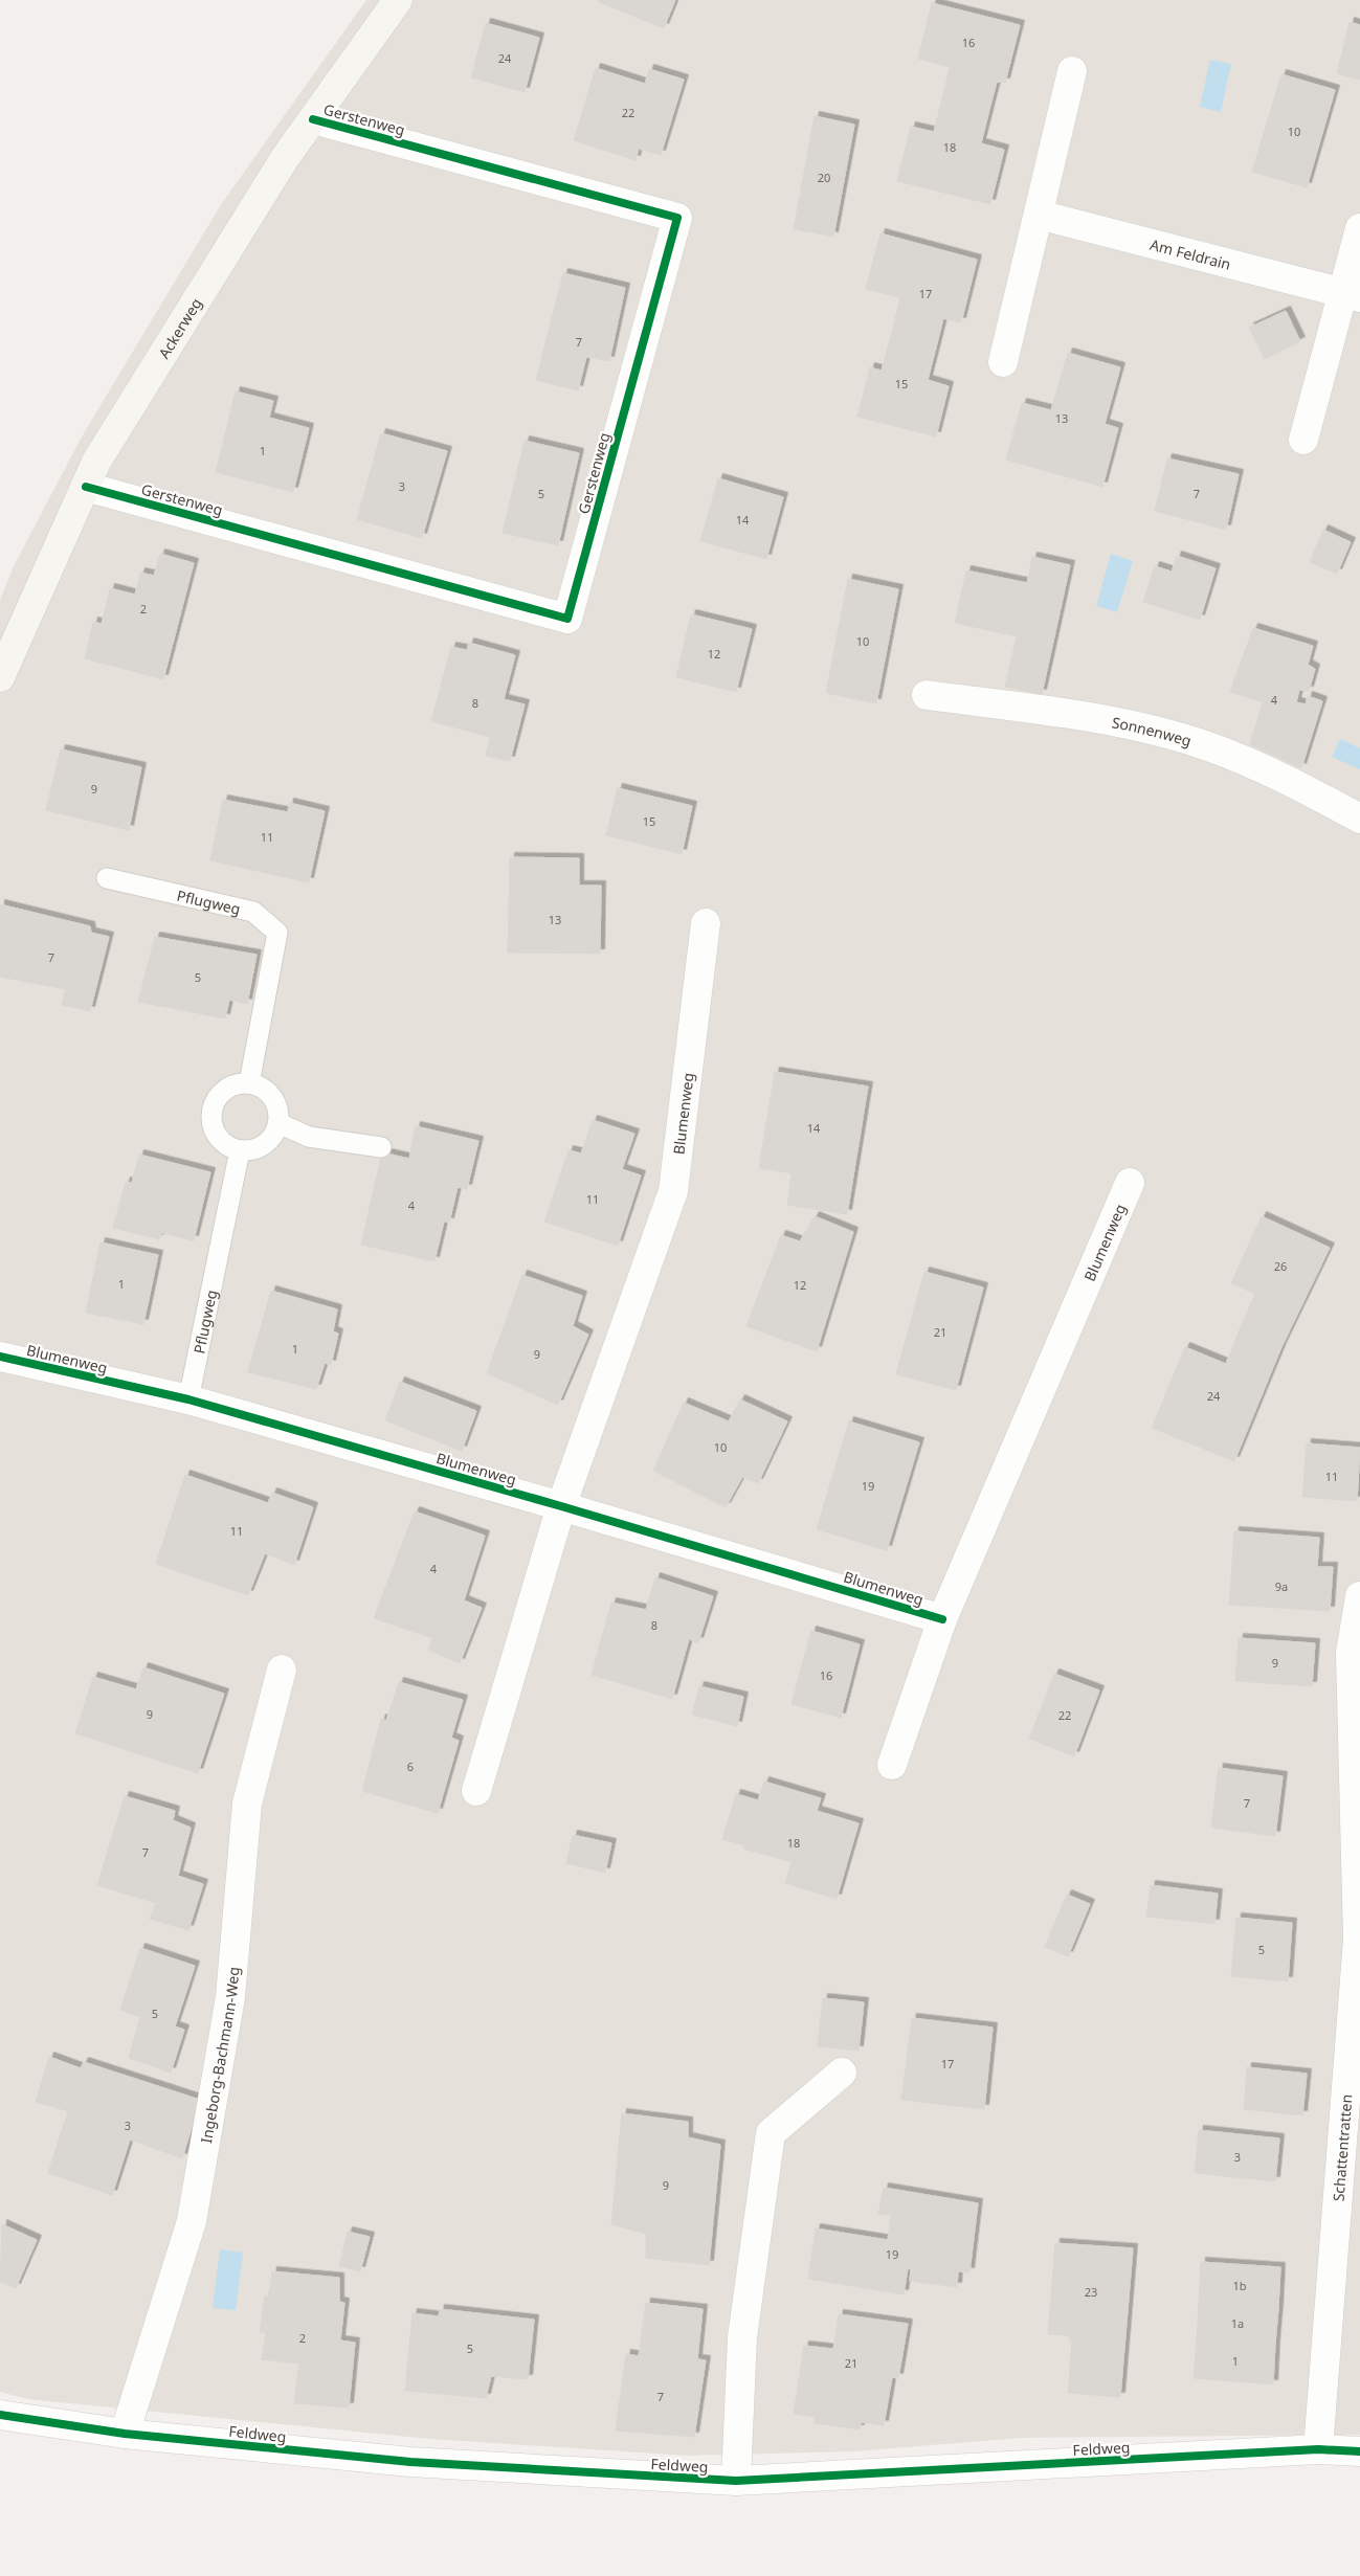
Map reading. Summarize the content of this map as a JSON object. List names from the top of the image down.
{
  "streets": {
    "street": [
      "Gerstenweg",
      "Am Feldrain",
      "Ackerweg",
      "Sonnenweg",
      "Blumenweg",
      "Ingeborg-Bachmann-Weg",
      "Schattentratten",
      "Feldweg"
    ],
    "lane": ["Pflugweg"]
  },
  "crossings": [
    ["Gerstenweg", "Ackerweg"],
    ["Pflugweg", "Blumenweg"],
    ["Ingeborg-Bachmann-Weg", "Feldweg"],
    ["Schattentratten", "Feldweg"]
  ],
  "house_numbers": [
    "16",
    "24",
    "22",
    "10",
    "18",
    "20",
    "17",
    "7",
    "15",
    "13",
    "1",
    "3",
    "5",
    "7",
    "14",
    "2",
    "10",
    "12",
    "4",
    "8",
    "9",
    "15",
    "11",
    "13",
    "7",
    "5",
    "14",
    "11",
    "4",
    "26",
    "1",
    "12",
    "21",
    "1",
    "9",
    "24",
    "10",
    "11",
    "19",
    "11",
    "4",
    "9a",
    "8",
    "9",
    "16",
    "9",
    "22",
    "6",
    "7",
    "18",
    "7",
    "5",
    "5",
    "17",
    "3",
    "3",
    "9",
    "19",
    "1b",
    "23",
    "1a",
    "2",
    "5",
    "1",
    "21",
    "7"
  ]
}
